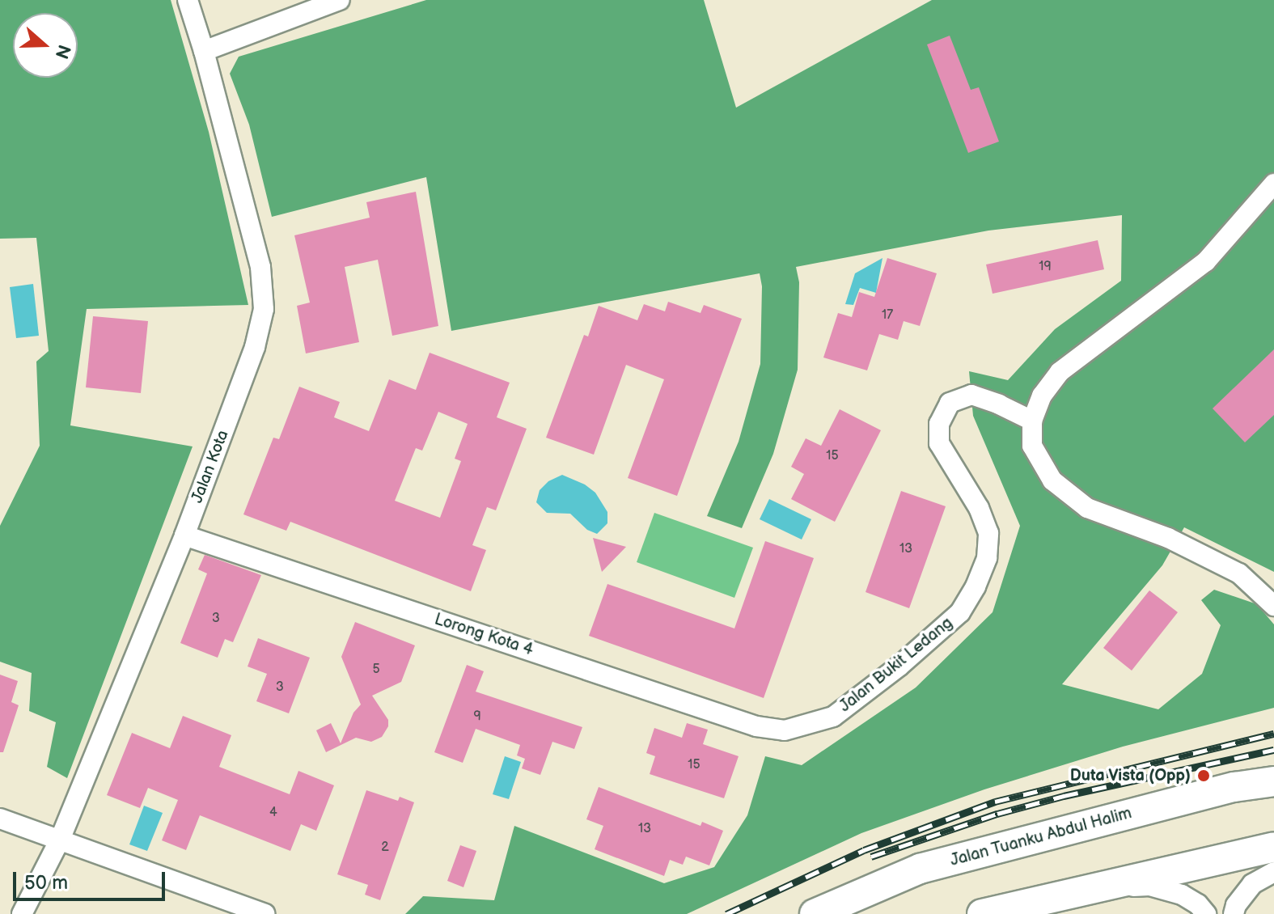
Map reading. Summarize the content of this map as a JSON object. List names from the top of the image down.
{
  "streets": {
    "main road": ["Jalan Tuanku Abdul Halim"],
    "street": ["Jalan Kota", "Lorong Kota 4", "Jalan Bukit Ledang"]
  },
  "crossings": [
    ["Jalan Kota", "Lorong Kota 4"],
    ["Lorong Kota 4", "Jalan Bukit Ledang"]
  ],
  "places": ["Duta Vista (Opp)"],
  "house_numbers": [
    "19",
    "17",
    "15",
    "13",
    "3",
    "5",
    "3",
    "9",
    "15",
    "4",
    "13",
    "2"
  ],
  "scale_bar": "50 m",
  "north": "right"
}
